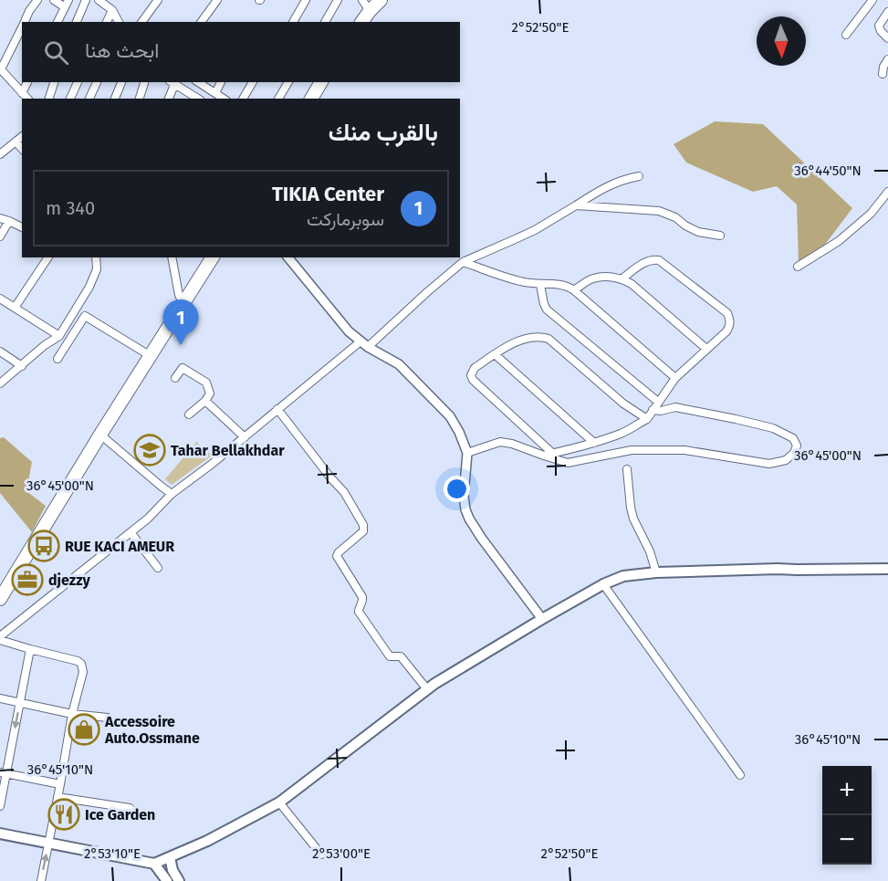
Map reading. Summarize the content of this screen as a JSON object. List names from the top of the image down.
{
  "places": {
    "school or university": ["Tahar Bellakhdar"],
    "bus stop": ["RUE KACI AMEUR"],
    "office": ["djezzy"],
    "shop": ["Accessoire Auto.Ossmane"],
    "restaurant": ["Ice Garden"]
  },
  "north": "bottom",
  "page": {
    "search": "ابحث هنا",
    "heading": "بالقرب منك",
    "list": [
      {
        "mark": "1",
        "name": "TIKIA Center",
        "note": "سوبرماركت",
        "value": "340 m"
      }
    ],
    "pins": "1",
    "map_buttons": ["+", "−"]
  },
  "coordinates": [
    "2°52'50\"E",
    "36°44'50\"N",
    "36°45'00\"N",
    "36°45'10\"N",
    "2°53'10\"E",
    "2°53'00\"E"
  ]
}
